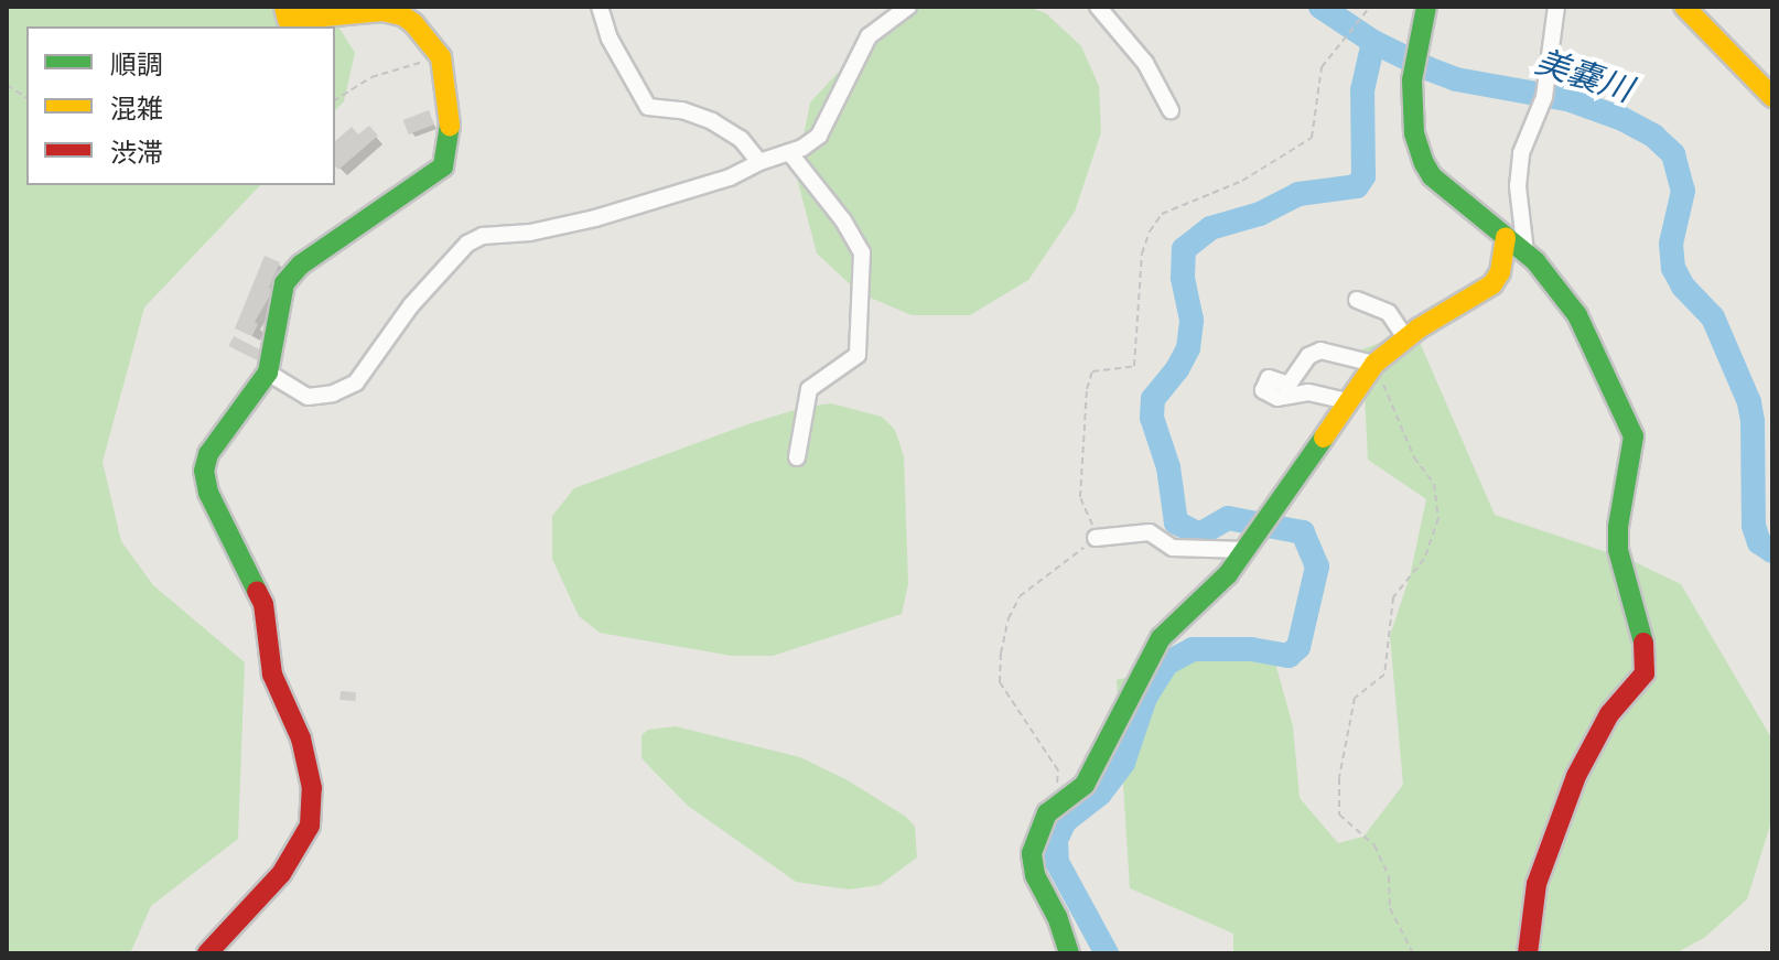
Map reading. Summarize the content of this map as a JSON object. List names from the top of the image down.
{
  "water": ["美嚢川"],
  "legend": ["順調", "混雑", "渋滞"]
}
